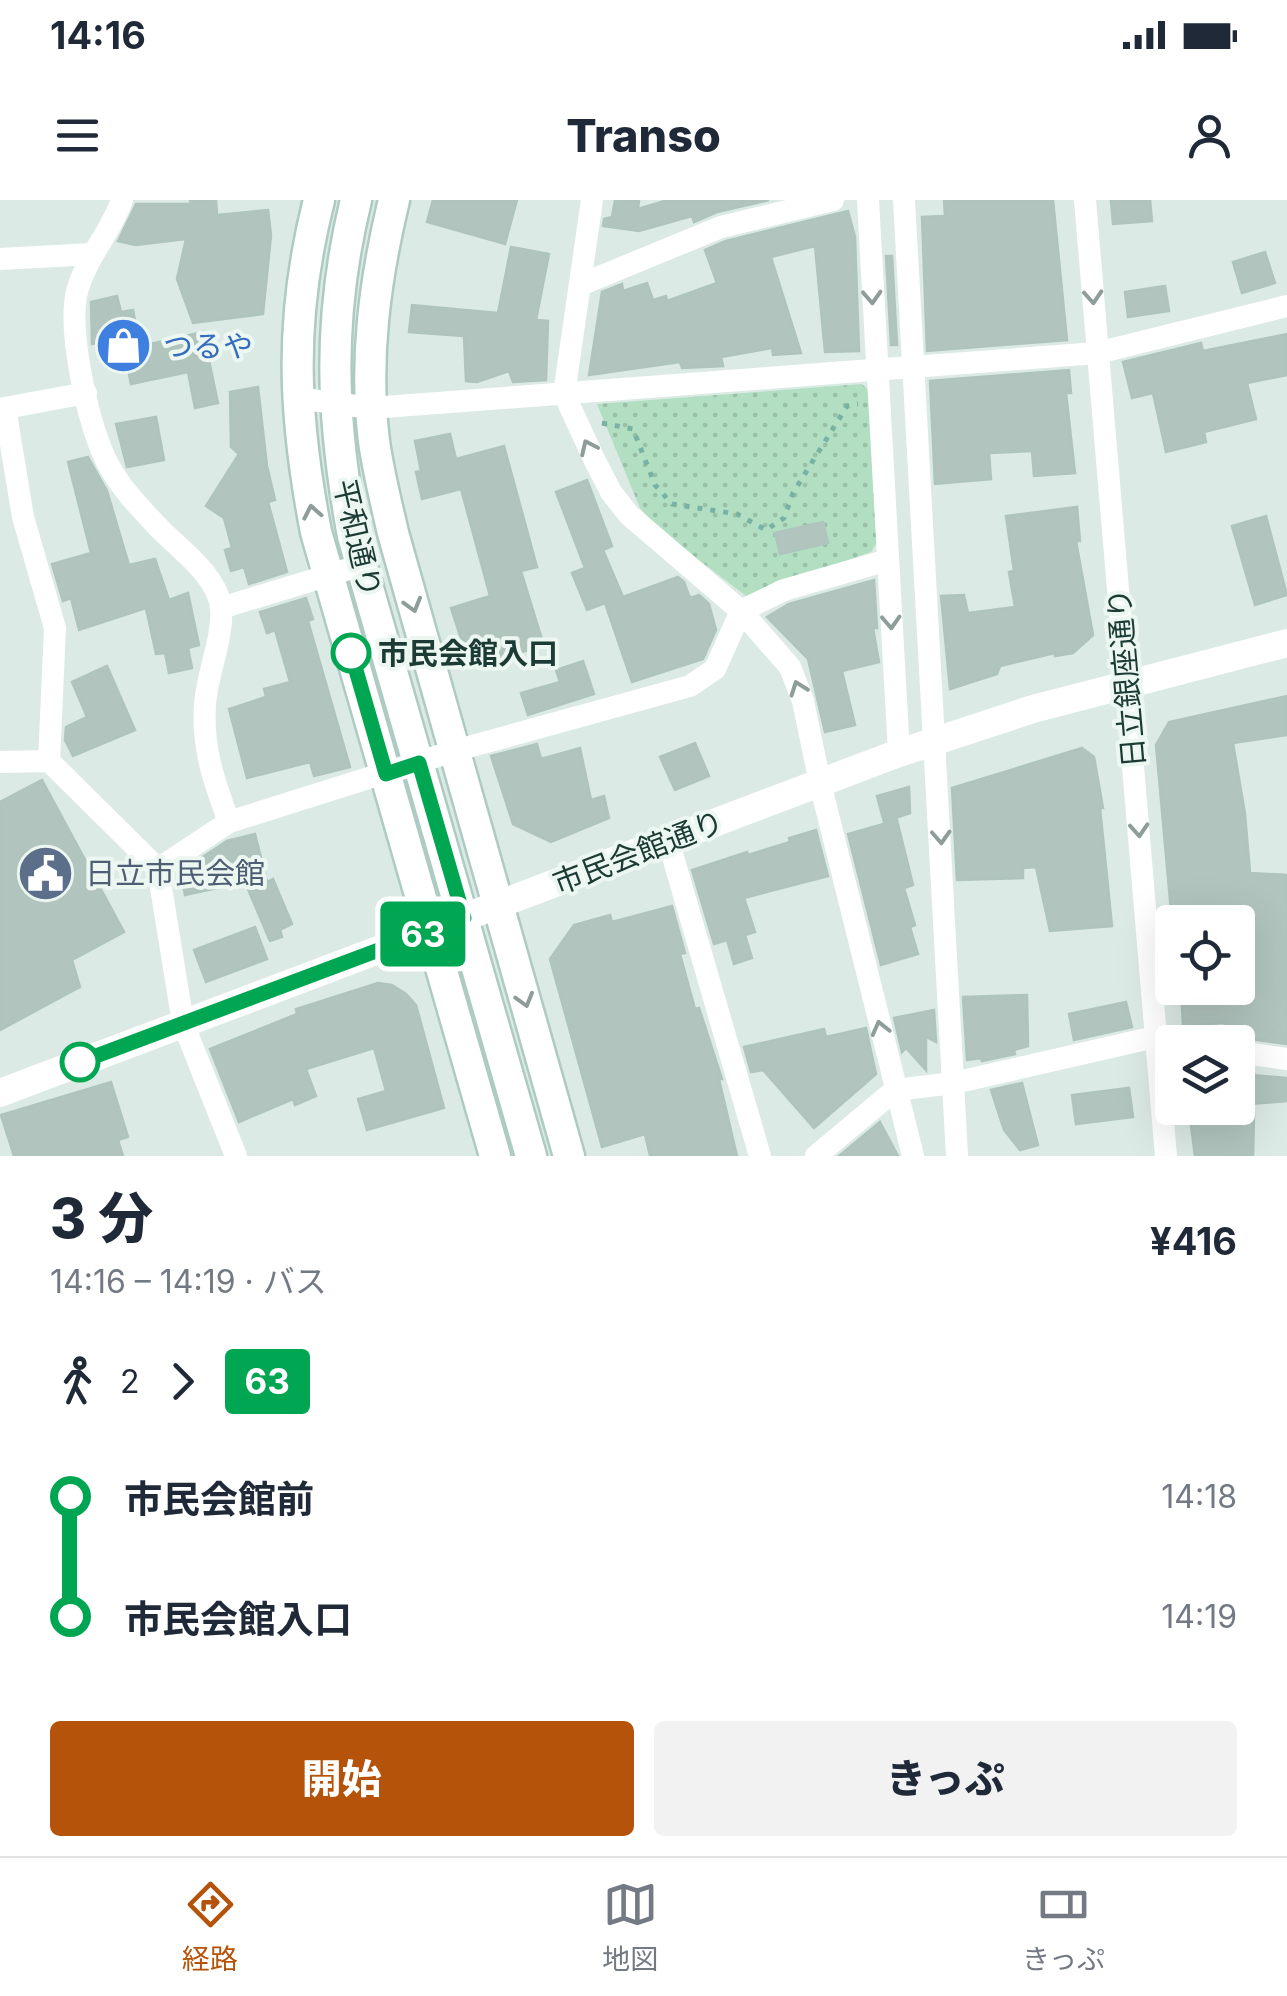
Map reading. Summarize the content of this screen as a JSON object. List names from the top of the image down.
{
  "streets": {
    "main road": ["平和通り"],
    "street": ["日立銀座通り", "市民会館通り"]
  },
  "crossings": [
    ["平和通り", "市民会館通り"],
    ["日立銀座通り", "市民会館通り"]
  ],
  "places": {
    "shop": ["つるや"],
    "other": ["市民会館入口"],
    "public building": ["日立市民会館"]
  },
  "lines": ["bus line 63"],
  "page": {
    "status": "14:16",
    "header": "Transo",
    "on_map": "63",
    "heading": ["3 分", "14:16 – 14:19 · バス", "¥416"],
    "legs": ["2", "63"],
    "list": [
      {
        "name": "市民会館前",
        "value": "14:18"
      },
      {
        "name": "市民会館入口",
        "value": "14:19"
      }
    ],
    "buttons": ["開始", "きっぷ"],
    "tabs": ["経路", "地図", "きっぷ"]
  }
}
